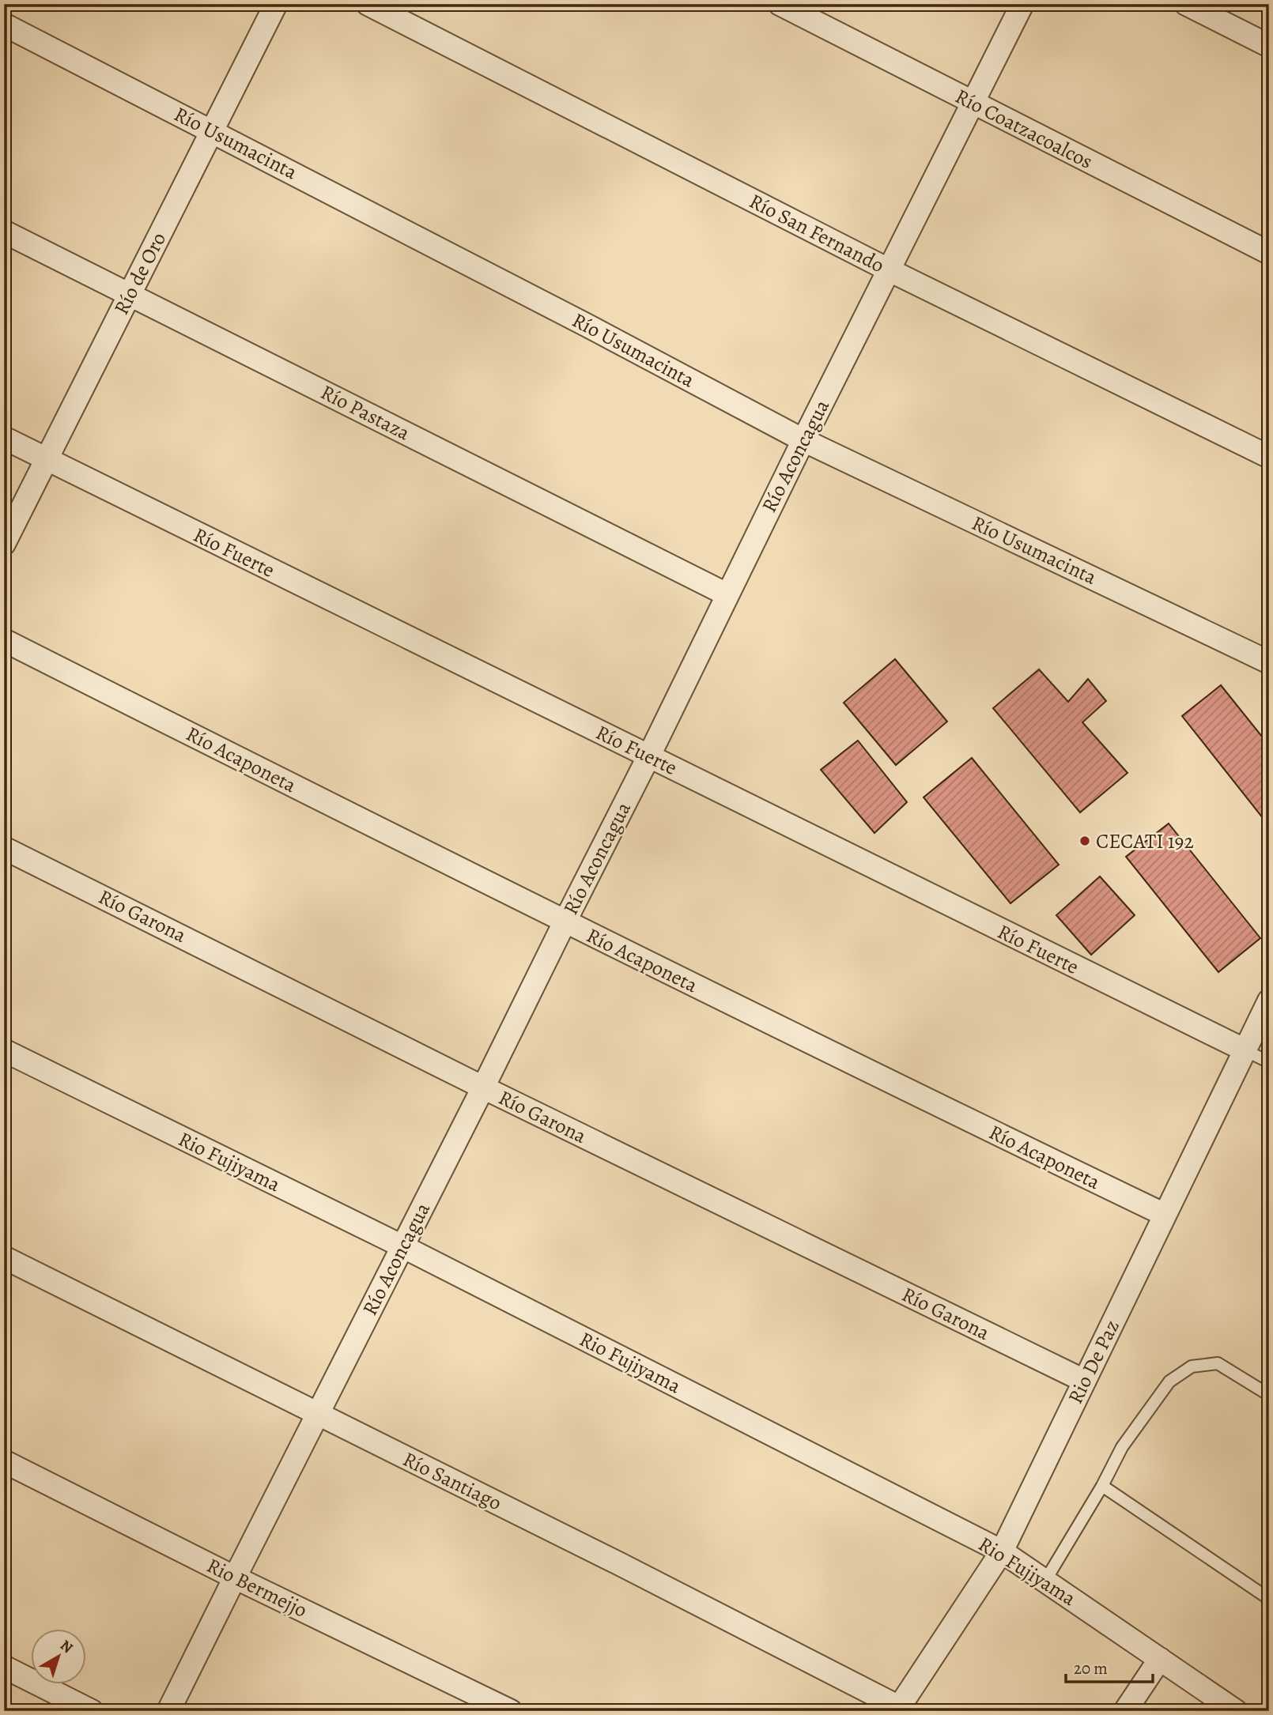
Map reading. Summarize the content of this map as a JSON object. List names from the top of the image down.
{
  "streets": {
    "street": [
      "Río Coatzacoalcos",
      "Río Usumacinta",
      "Río San Fernando",
      "Río de Oro",
      "Río Pastaza",
      "Río Aconcagua",
      "Río Fuerte",
      "Río Acaponeta",
      "Río Garona",
      "Rio Fujiyama",
      "Rio De Paz",
      "Río Santiago",
      "Rio Bermejjo"
    ]
  },
  "crossings": [
    ["Río Coatzacoalcos", "Río Aconcagua"],
    ["Río Usumacinta", "Río de Oro"],
    ["Río Usumacinta", "Río Aconcagua"],
    ["Río San Fernando", "Río Aconcagua"],
    ["Río de Oro", "Río Pastaza"],
    ["Río de Oro", "Río Fuerte"],
    ["Río Pastaza", "Río Aconcagua"],
    ["Río Aconcagua", "Río Fuerte"],
    ["Río Aconcagua", "Río Acaponeta"],
    ["Río Aconcagua", "Río Garona"],
    ["Río Aconcagua", "Rio Fujiyama"],
    ["Río Aconcagua", "Río Santiago"],
    ["Río Aconcagua", "Rio Bermejjo"],
    ["Río Fuerte", "Rio De Paz"],
    ["Río Acaponeta", "Rio De Paz"],
    ["Río Garona", "Rio De Paz"],
    ["Rio Fujiyama", "Rio De Paz"],
    ["Rio De Paz", "Río Santiago"]
  ],
  "places": ["CECATI 192"],
  "scale_bar": "20 m",
  "north": "top right"
}
